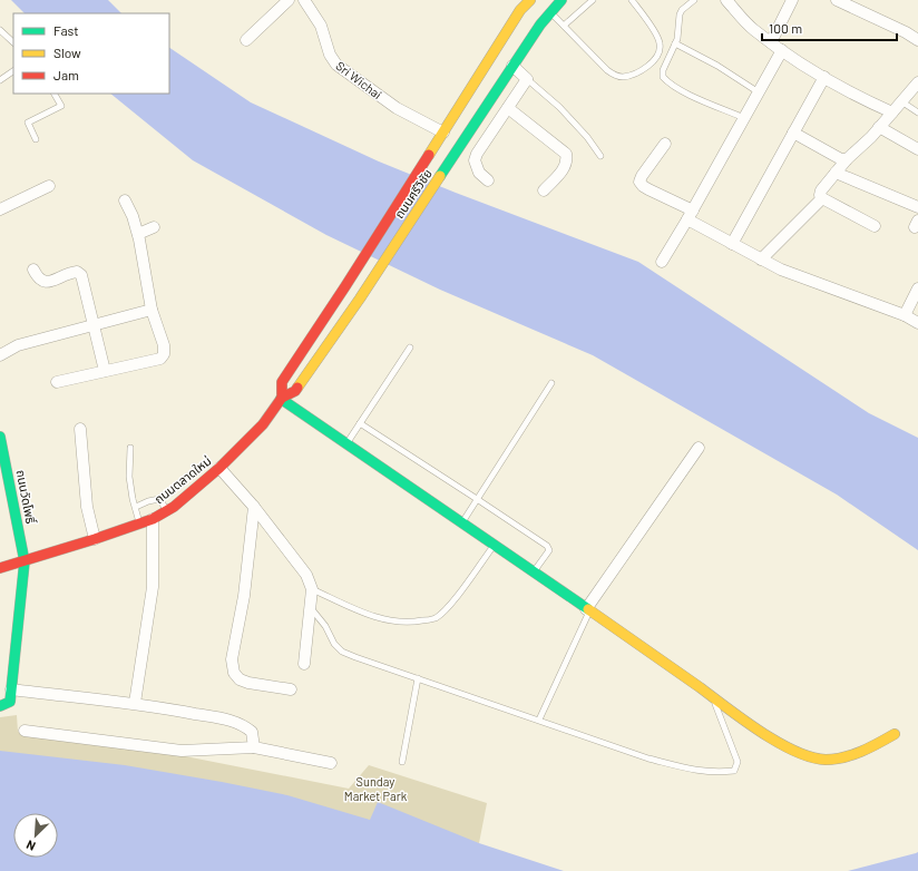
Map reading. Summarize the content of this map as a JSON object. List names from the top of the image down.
{
  "streets": {
    "main road": ["ถนนศรีวิชัย", "ถนนตลาดใหม่", "ถนนวัดโพธิ์"],
    "street": ["Sri Wichai"]
  },
  "crossings": [
    ["Sri Wichai", "ถนนศรีวิชัย"],
    ["ถนนศรีวิชัย", "ถนนตลาดใหม่"],
    ["ถนนตลาดใหม่", "ถนนวัดโพธิ์"]
  ],
  "parks": ["Sunday Market Park"],
  "legend": ["Fast", "Slow", "Jam"],
  "scale_bar": "100 m",
  "north": "bottom left"
}
